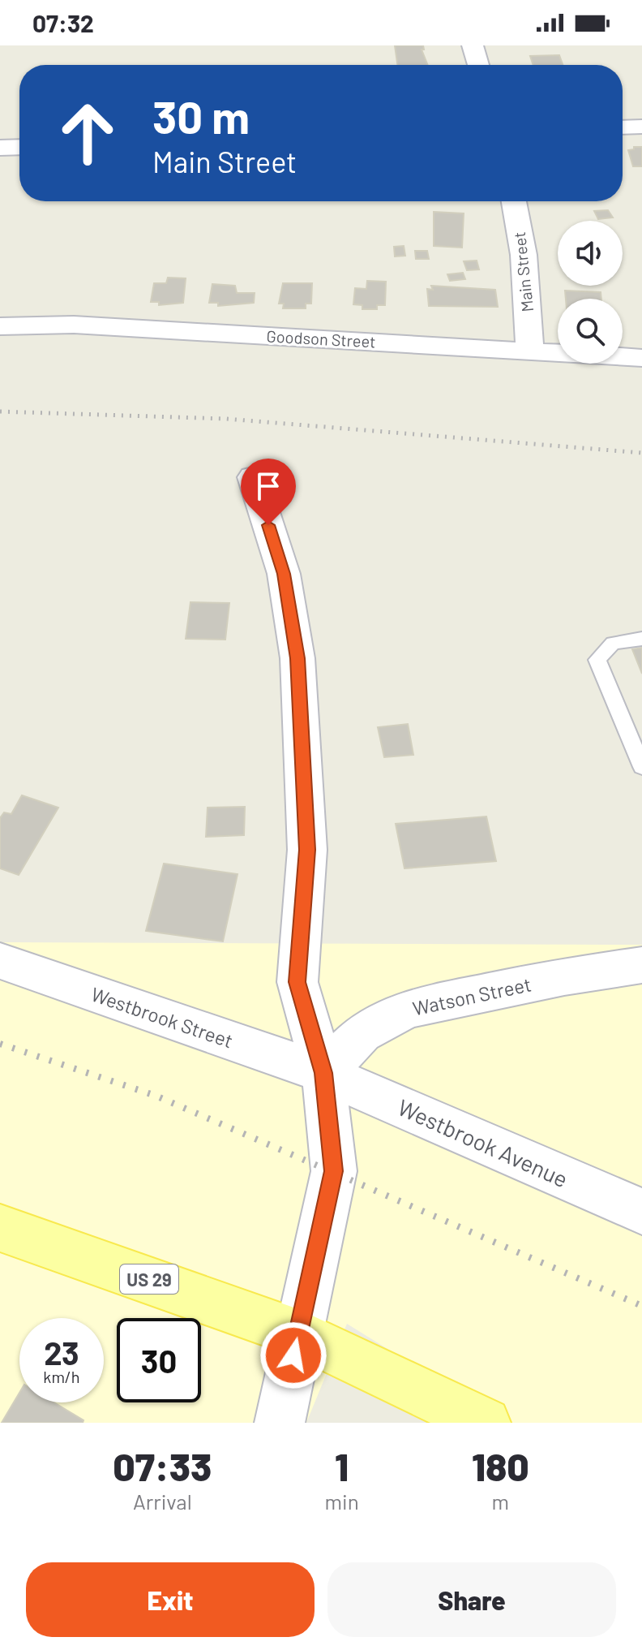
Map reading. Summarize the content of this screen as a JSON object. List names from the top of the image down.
{
  "streets": {
    "main road": ["US 29"],
    "street": [
      "Main Street",
      "Goodson Street",
      "Watson Street",
      "Westbrook Street",
      "Westbrook Avenue"
    ]
  },
  "crossings": [
    ["Main Street", "Goodson Street"],
    ["Watson Street", "Westbrook Street"],
    ["Watson Street", "Westbrook Avenue"],
    ["Westbrook Street", "Westbrook Avenue"]
  ],
  "page": {
    "status": "07:32",
    "turn": ["30 m", "Main Street"],
    "speed": "23 km/h",
    "limit": "30",
    "eta": [
      "07:33",
      "Arrival",
      "1",
      "min",
      "180",
      "m"
    ],
    "buttons": ["Exit", "Share"]
  }
}
